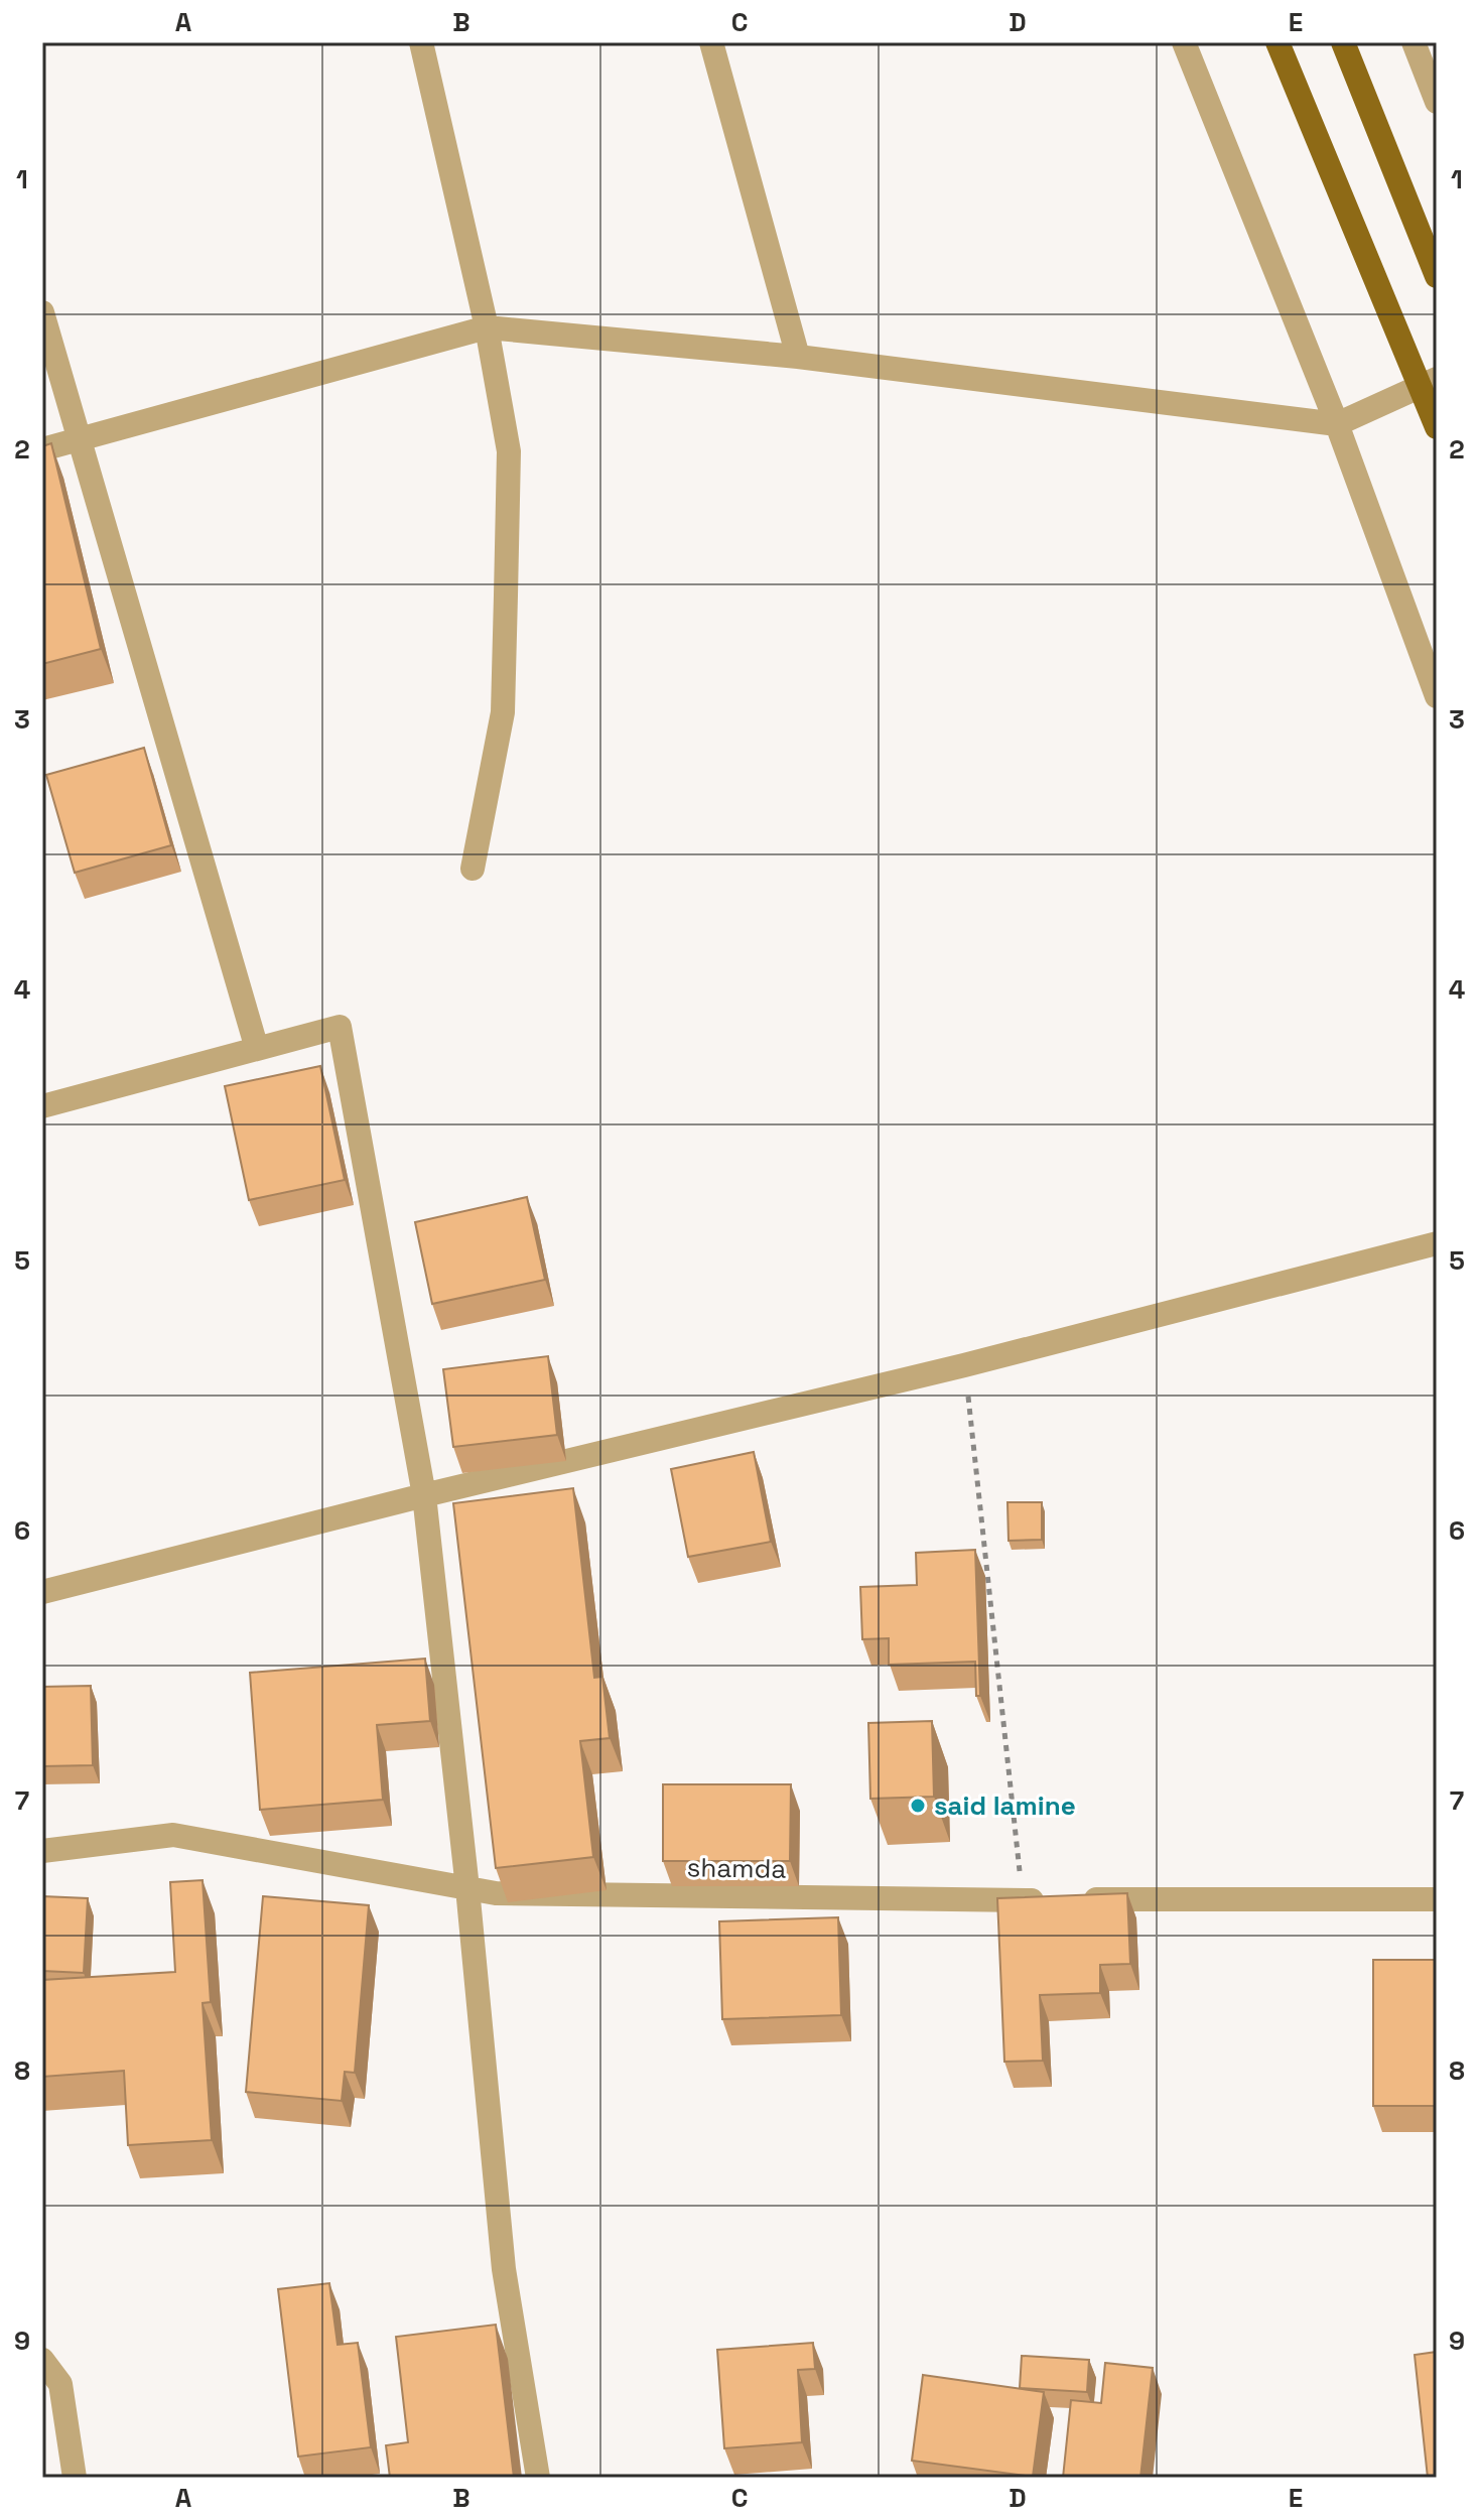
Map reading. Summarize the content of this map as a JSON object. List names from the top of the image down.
{
  "streets": {
    "street": ["shamda"]
  },
  "places": ["said lamine"],
  "grid": {
    "columns": [
      "A",
      "B",
      "C",
      "D",
      "E"
    ],
    "rows": [
      "1",
      "2",
      "3",
      "4",
      "5",
      "6",
      "7",
      "8",
      "9"
    ]
  }
}
